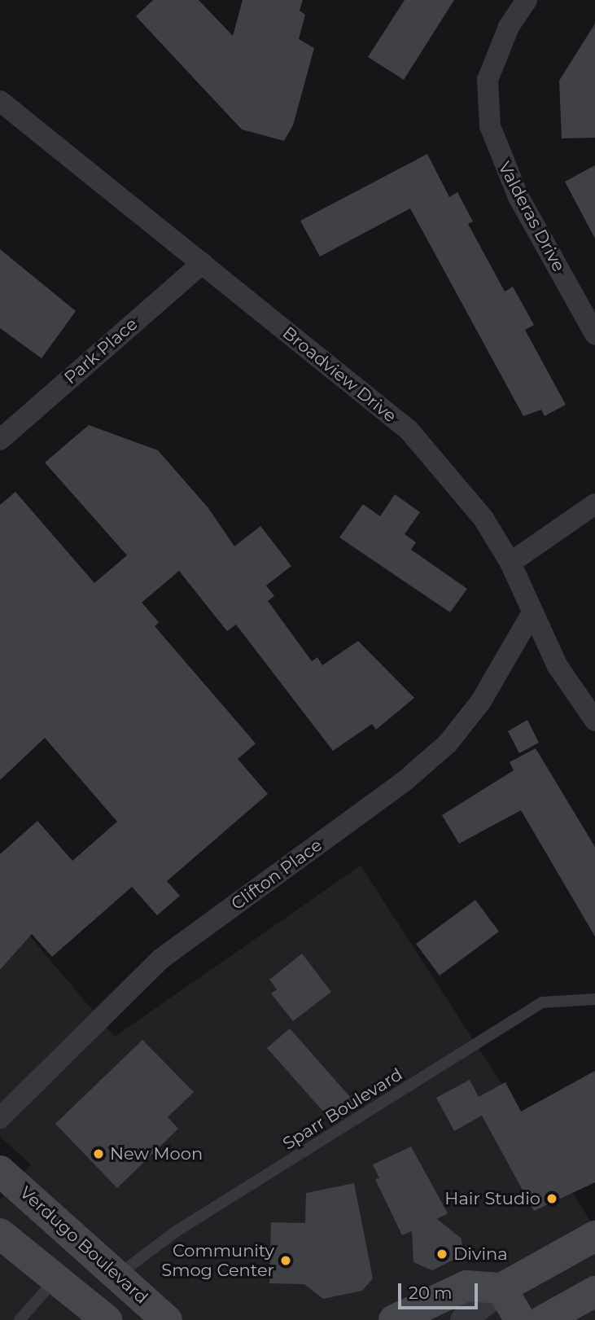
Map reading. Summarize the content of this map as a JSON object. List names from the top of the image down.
{
  "streets": {
    "main road": ["Verdugo Boulevard"],
    "street": [
      "Valderas Drive",
      "Park Place",
      "Broadview Drive",
      "Clifton Place"
    ],
    "lane": ["Sparr Boulevard"]
  },
  "crossings": [
    ["Park Place", "Broadview Drive"],
    ["Broadview Drive", "Clifton Place"],
    ["Sparr Boulevard", "Verdugo Boulevard"]
  ],
  "places": [
    "New Moon",
    "Hair Studio",
    "Divina",
    "Community Smog Center"
  ],
  "scale_bar": "20 m"
}
